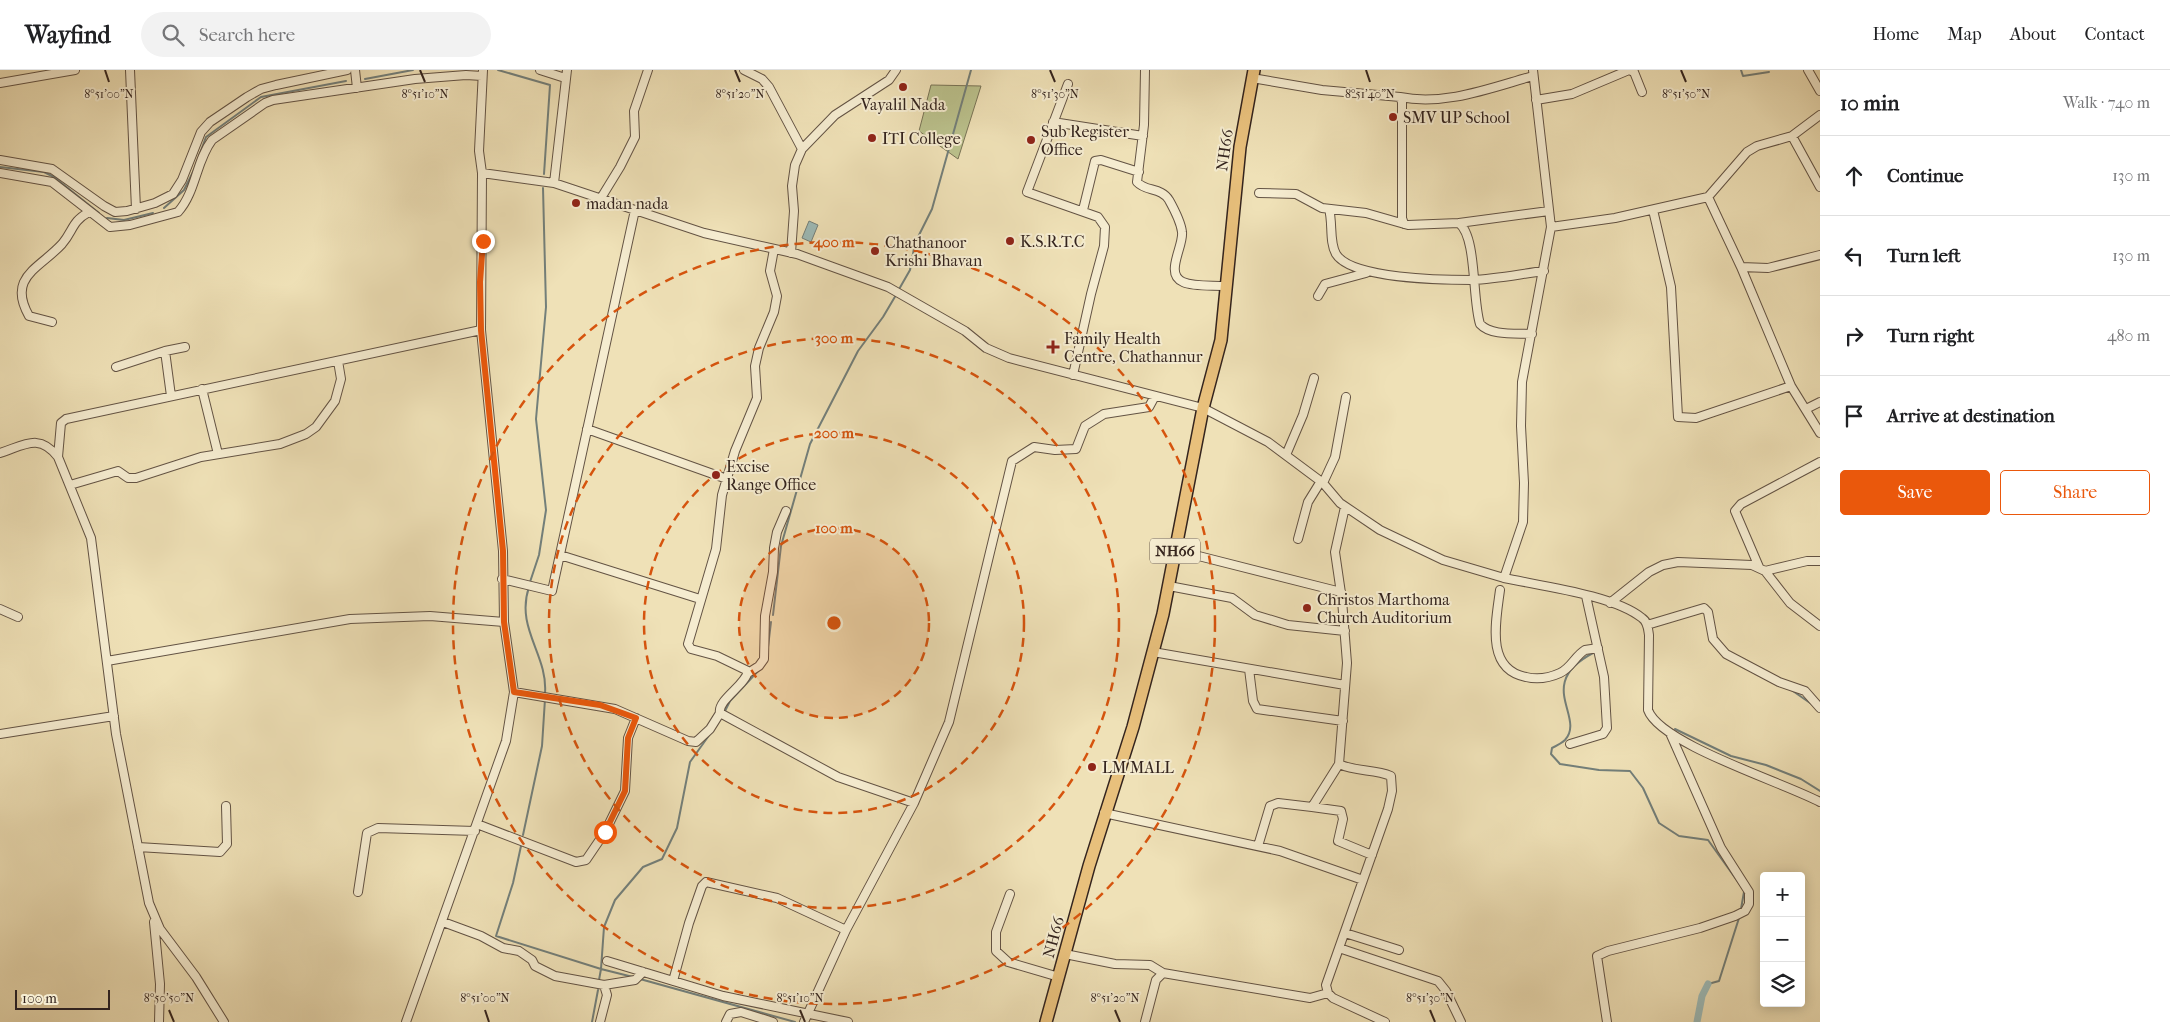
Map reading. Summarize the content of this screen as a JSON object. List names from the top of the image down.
{
  "streets": {
    "highway": ["NH66"]
  },
  "places": {
    "other": [
      "Vayalil Nada",
      "SMV UP School",
      "ITI College",
      "Sub Register Office",
      "madan nada",
      "K.S.R.T.C",
      "Chathanoor Krishi Bhavan",
      "Excise Range Office",
      "Christos Marthoma Church Auditorium",
      "LM MALL"
    ],
    "health": ["Family Health Centre, Chathannur"]
  },
  "scale_bar": "100 m",
  "page": {
    "header": "Wayfind",
    "search": "Search here",
    "nav": [
      "Home",
      "Map",
      "About",
      "Contact"
    ],
    "heading": ["10 min", "Walk · 740 m"],
    "list": [
      ["Continue", "130 m"],
      ["Turn left", "130 m"],
      ["Turn right", "480 m"],
      "Arrive at destination"
    ],
    "buttons": ["Save", "Share"],
    "map_buttons": ["+", "−"],
    "scale": "100 m"
  },
  "coordinates": [
    "8°51'00\"N",
    "8°51'10\"N",
    "8°51'20\"N",
    "8°51'30\"N",
    "8°51'40\"N",
    "8°51'50\"N",
    "8°50'50\"N"
  ],
  "rings": [
    "400 m",
    "300 m",
    "200 m",
    "100 m"
  ]
}
